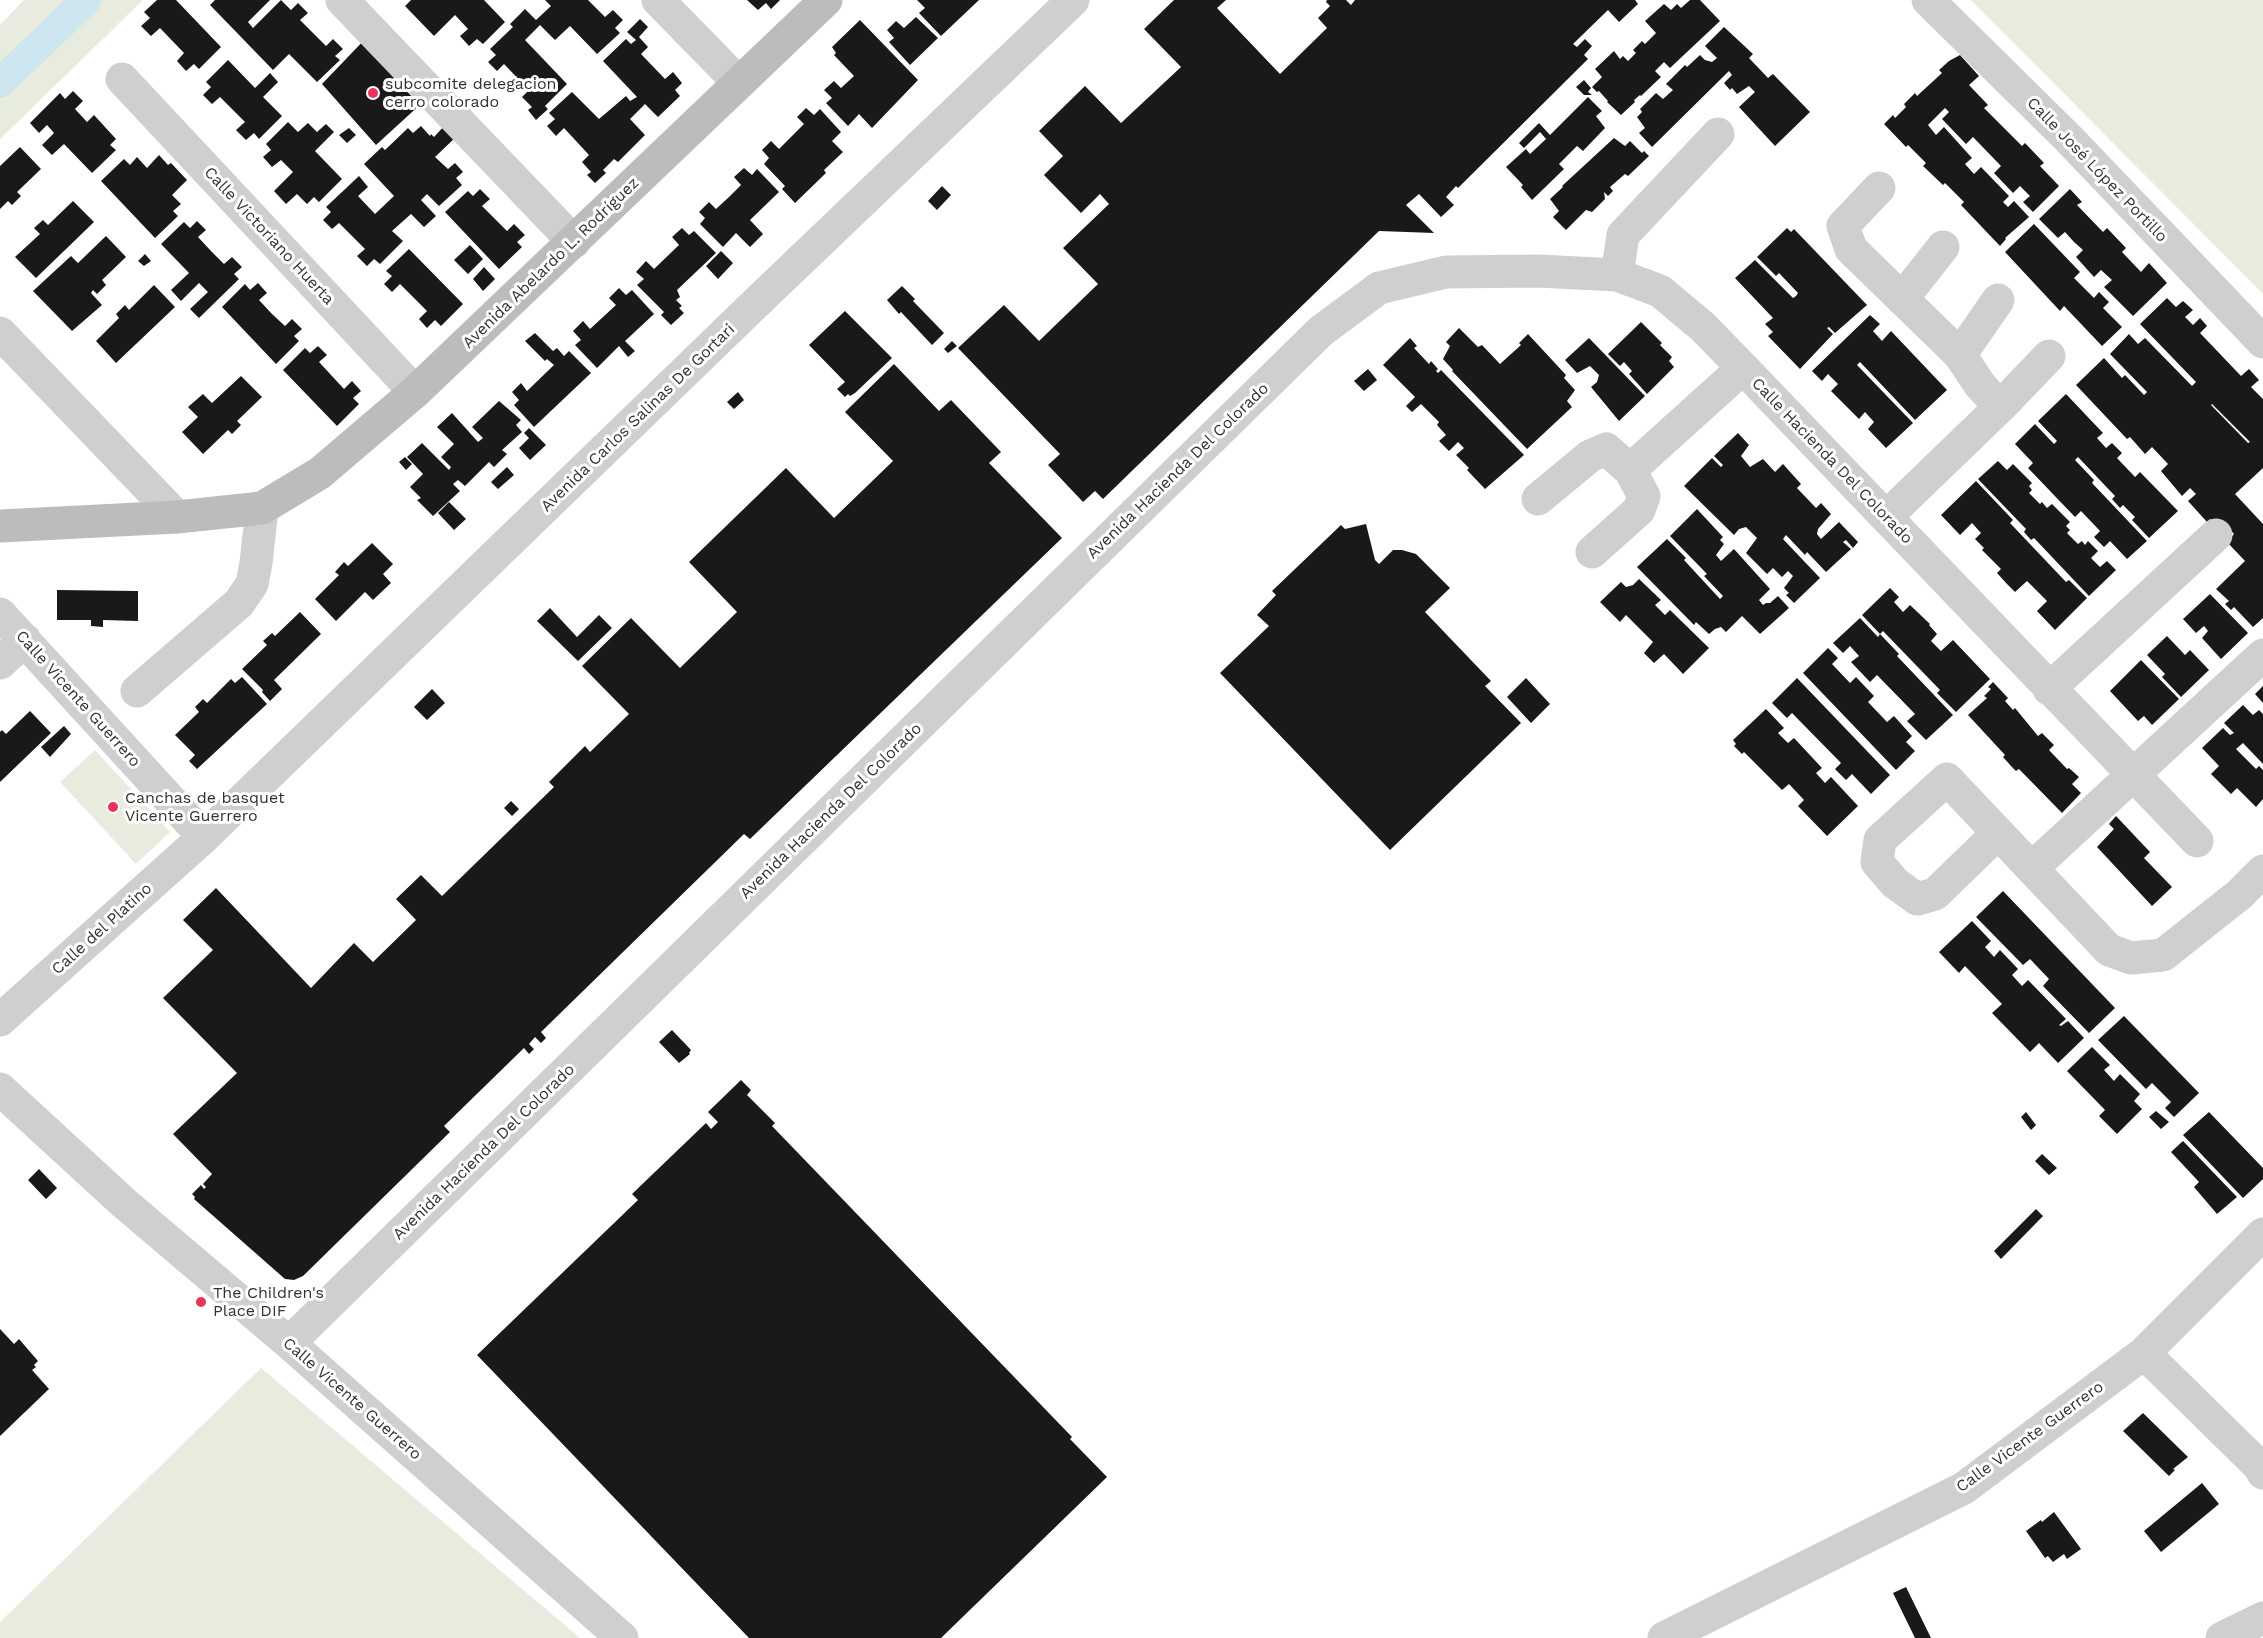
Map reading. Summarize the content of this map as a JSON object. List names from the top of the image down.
{
  "streets": {
    "street": [
      "Calle José López Portillo",
      "Calle Victoriano Huerta",
      "Avenida Abelardo L. Rodríguez",
      "Avenida Carlos Salinas De Gortari",
      "Calle Hacienda Del Colorado",
      "Avenida Hacienda Del Colorado",
      "Calle Vicente Guerrero",
      "Calle del Platino"
    ]
  },
  "crossings": [
    ["Calle Victoriano Huerta", "Avenida Abelardo L. Rodríguez"],
    ["Avenida Carlos Salinas De Gortari", "Calle Vicente Guerrero"],
    ["Avenida Carlos Salinas De Gortari", "Calle del Platino"],
    ["Calle Hacienda Del Colorado", "Avenida Hacienda Del Colorado"],
    ["Avenida Hacienda Del Colorado", "Calle Vicente Guerrero"],
    ["Calle Vicente Guerrero", "Calle del Platino"]
  ],
  "places": ["subcomite delegacion cerro colorado", "Canchas de basquet Vicente Guerrero", "The Children's Place DIF"]
}
